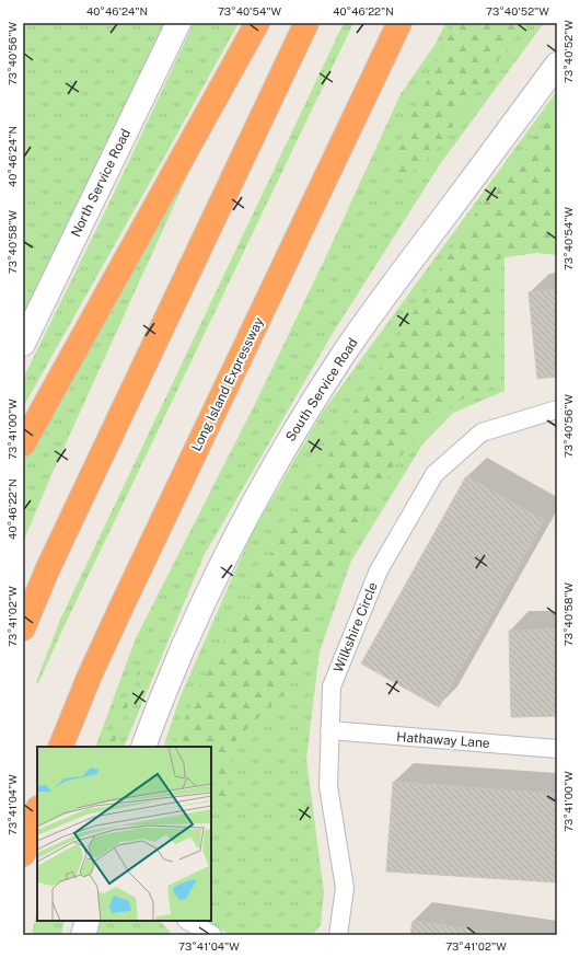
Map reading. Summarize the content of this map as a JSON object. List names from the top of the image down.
{
  "streets": {
    "highway": ["Long Island Expressway"],
    "main road": ["North Service Road", "South Service Road"],
    "street": ["Wilkshire Circle", "Hathaway Lane"]
  },
  "crossings": [
    ["Wilkshire Circle", "Hathaway Lane"]
  ],
  "coordinates": [
    "40°46'24\"N",
    "73°40'54\"W",
    "40°46'22\"N",
    "73°40'52\"W",
    "73°40'56\"W",
    "73°40'58\"W",
    "73°41'00\"W",
    "73°41'02\"W",
    "73°41'04\"W"
  ]
}
